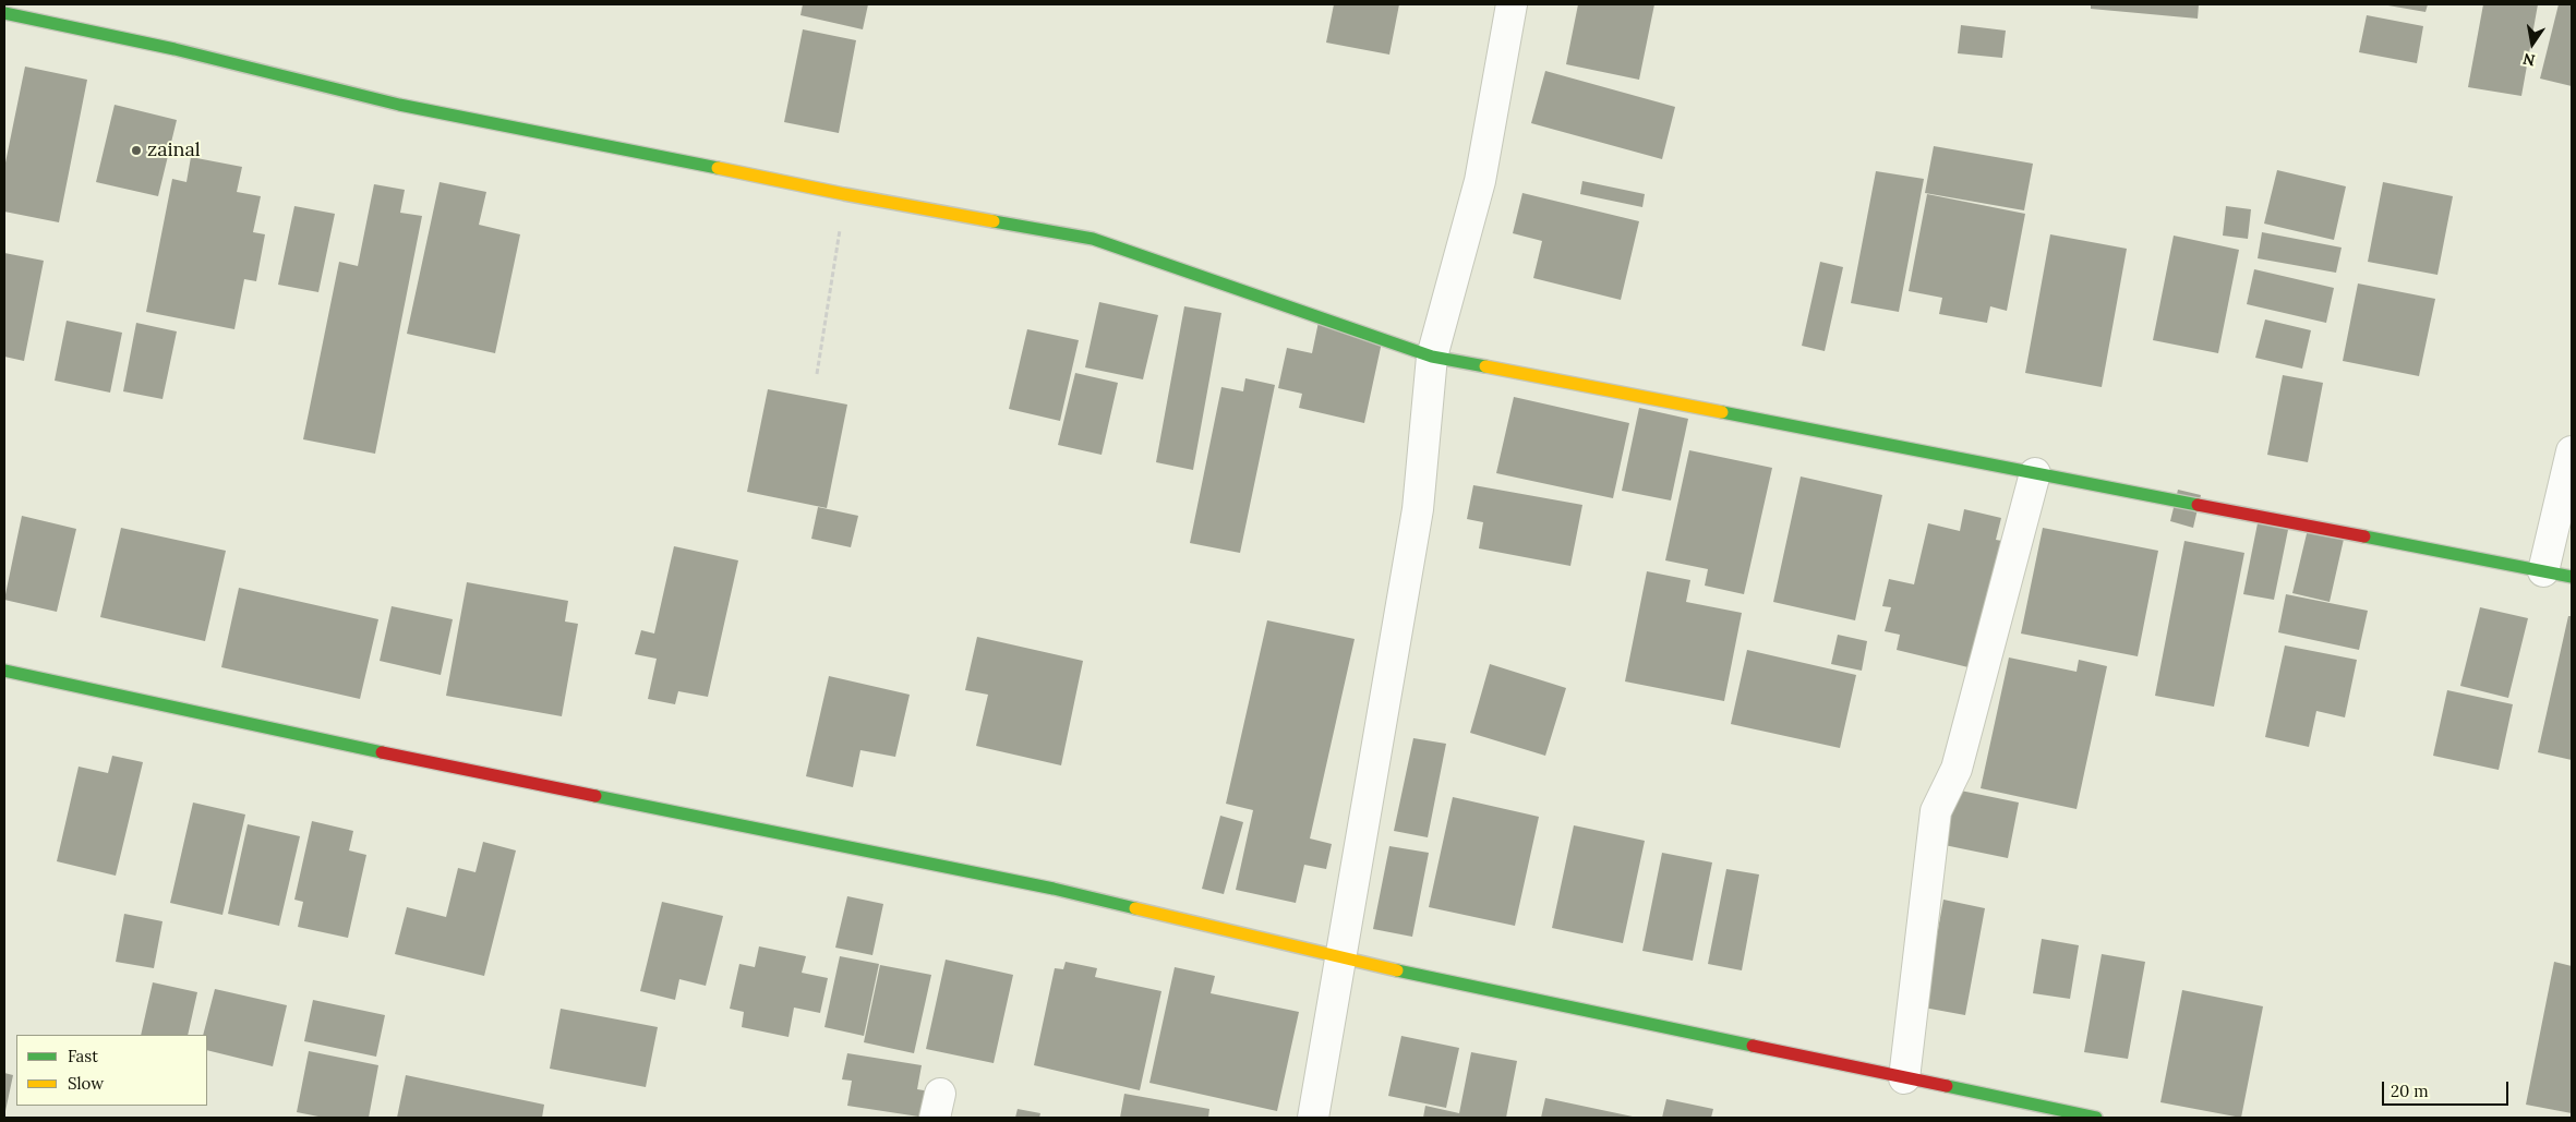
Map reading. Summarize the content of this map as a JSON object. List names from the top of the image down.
{
  "places": ["zainal"],
  "legend": ["Fast", "Slow"],
  "scale_bar": "20 m",
  "north": "bottom"
}
